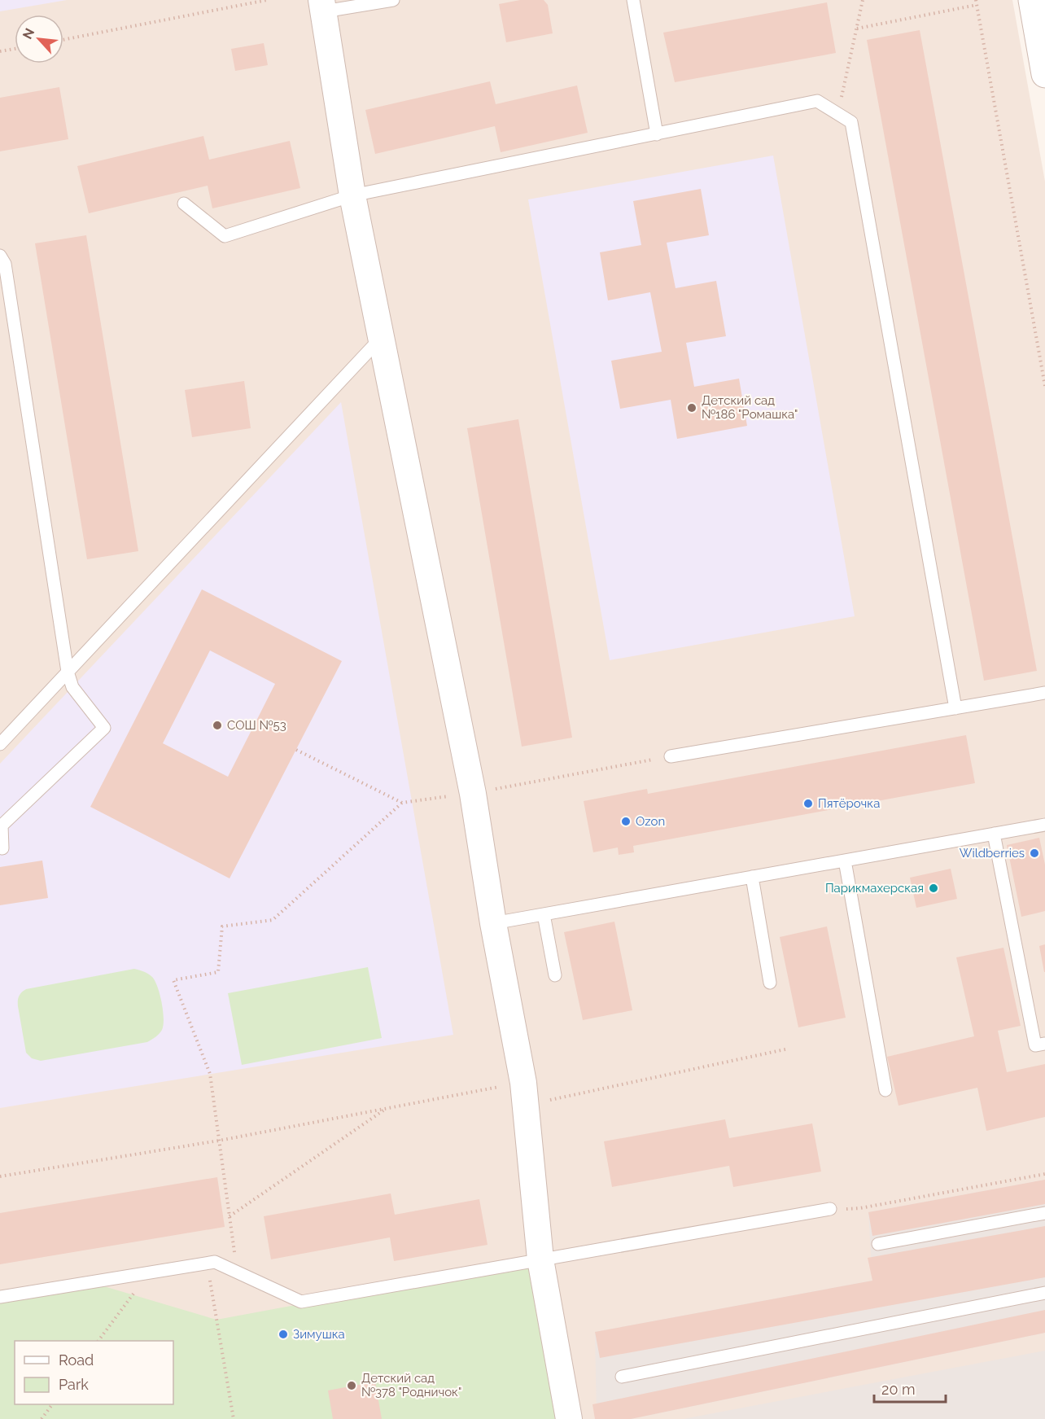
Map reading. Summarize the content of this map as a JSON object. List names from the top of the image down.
{
  "places": [
    "Детский сад №186 \"Ромашка\"",
    "СОШ №53",
    "Пятёрочка",
    "Ozon",
    "Wildberries",
    "Парикмахерская",
    "Зимушка",
    "Детский сад №378 \"Родничок\""
  ],
  "legend": ["Road", "Park"],
  "scale_bar": "20 m",
  "north": "top left"
}
